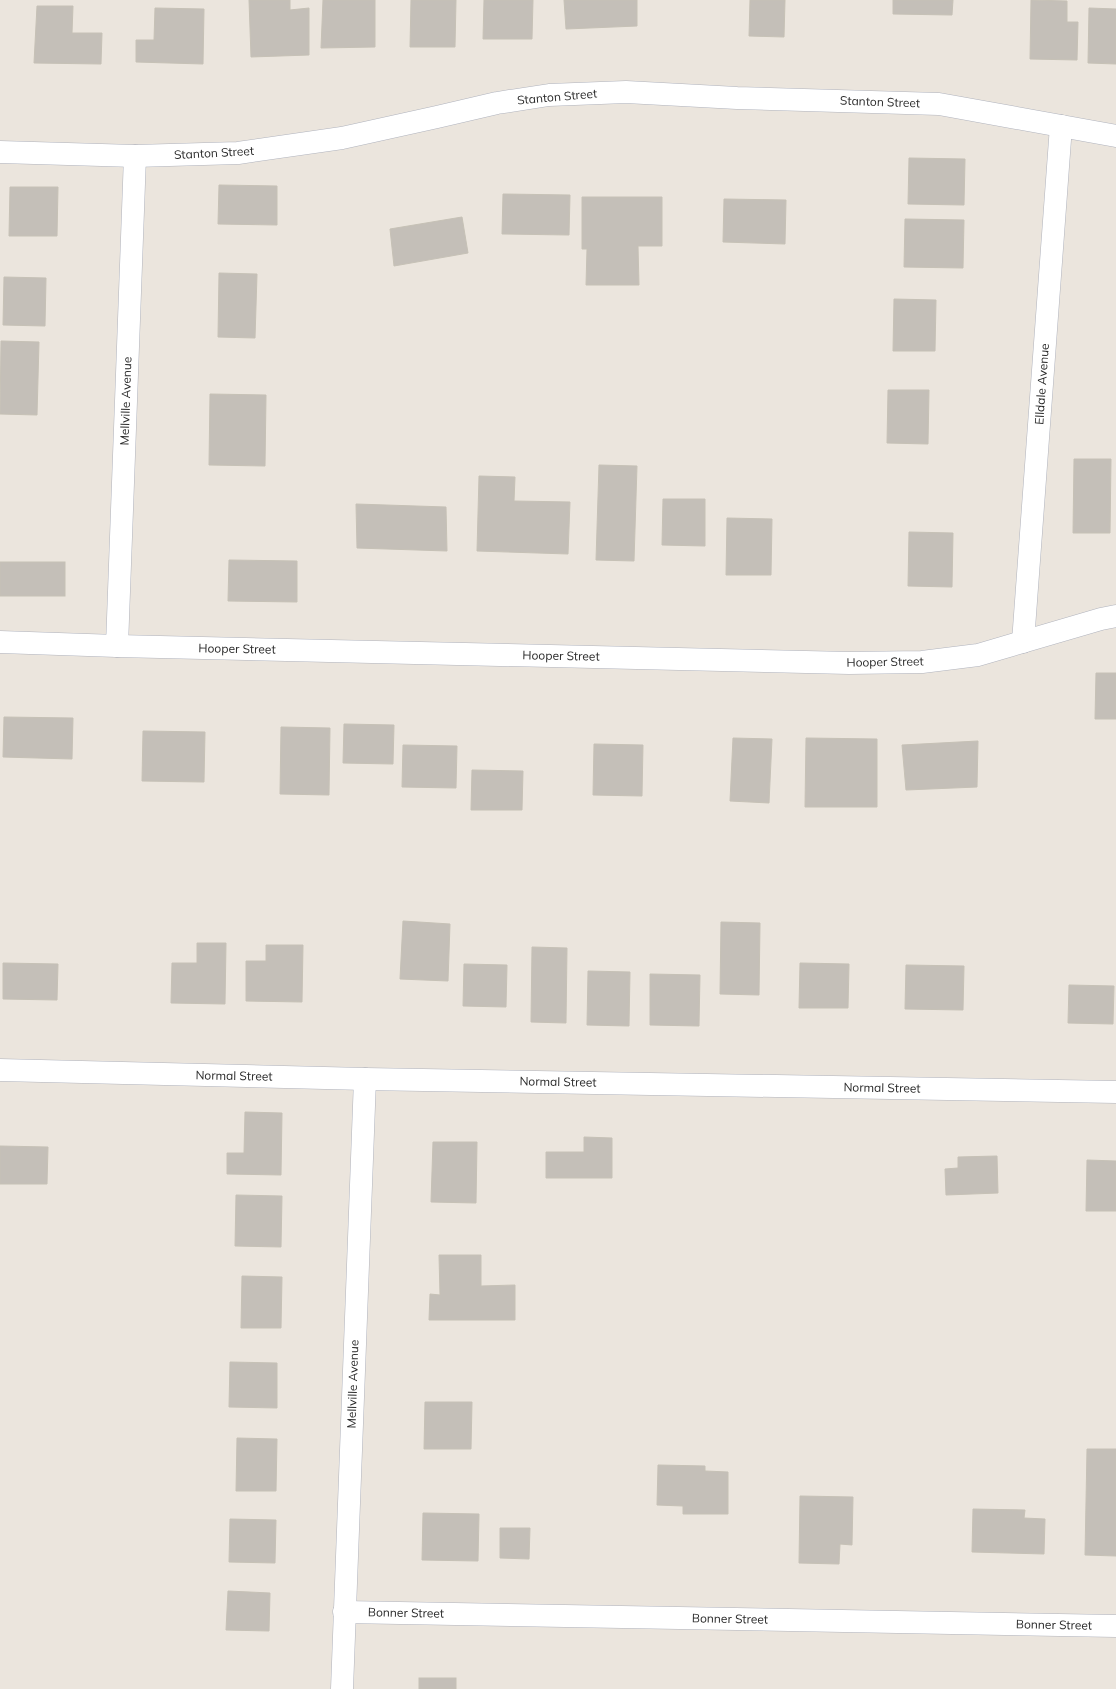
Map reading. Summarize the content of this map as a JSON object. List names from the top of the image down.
{
  "streets": {
    "street": [
      "Stanton Street",
      "Elldale Avenue",
      "Mellville Avenue",
      "Hooper Street",
      "Normal Street",
      "Bonner Street"
    ]
  },
  "crossings": [
    ["Stanton Street", "Elldale Avenue"],
    ["Stanton Street", "Mellville Avenue"],
    ["Elldale Avenue", "Hooper Street"],
    ["Mellville Avenue", "Hooper Street"],
    ["Mellville Avenue", "Normal Street"],
    ["Mellville Avenue", "Bonner Street"]
  ]
}
